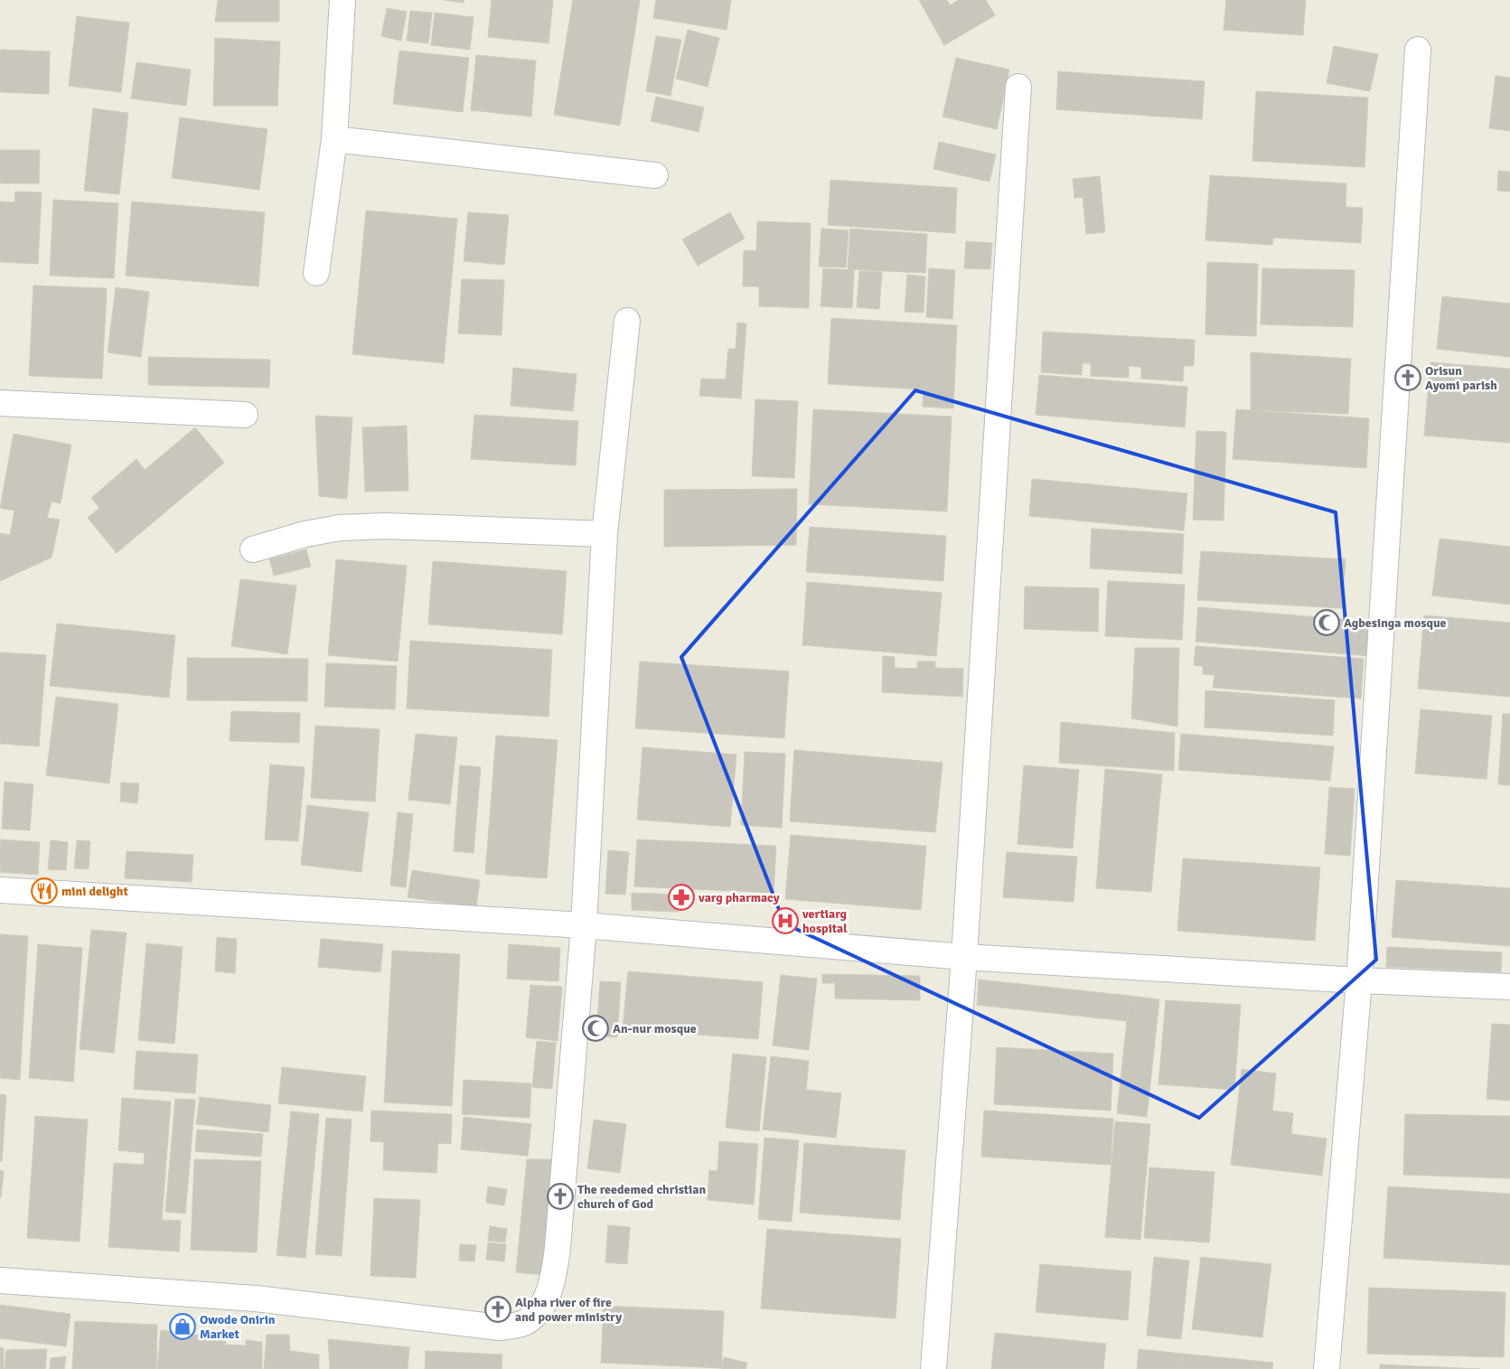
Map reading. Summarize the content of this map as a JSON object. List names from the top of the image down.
{
  "places": {
    "church": ["Orisun Ayomi parish", "The reedemed christian church of God", "Alpha river of fire and power ministry"],
    "mosque": ["Agbesinga mosque", "An-nur mosque"],
    "restaurant": ["mini delight"],
    "pharmacy": ["varg pharmacy"],
    "hospital": ["vertiarg hospital"],
    "shop": ["Owode Onirin Market"]
  }
}
